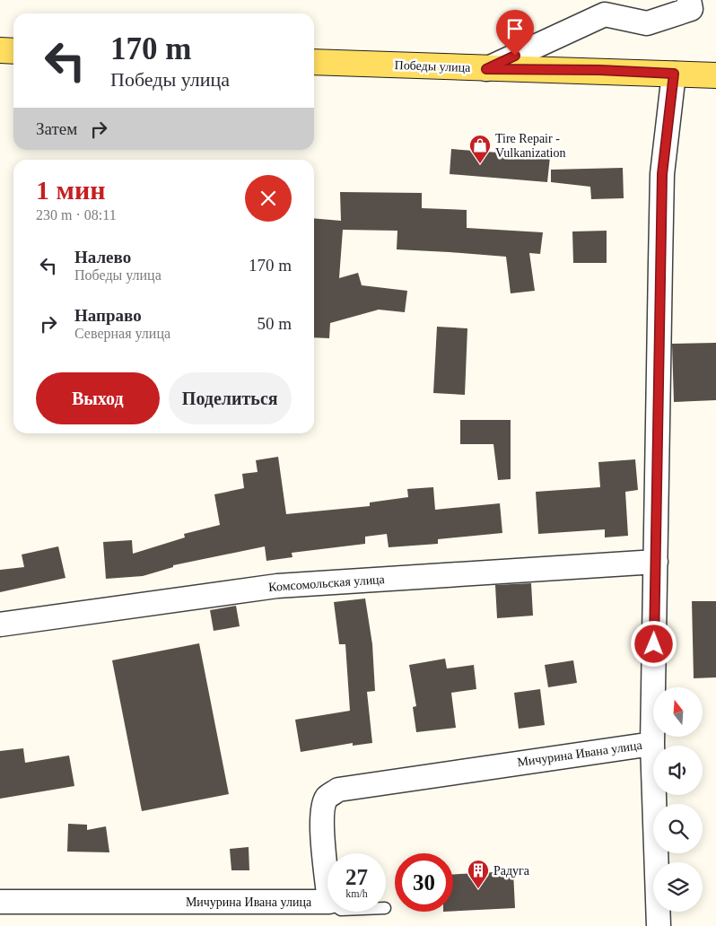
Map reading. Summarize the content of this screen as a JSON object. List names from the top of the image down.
{
  "streets": {
    "main road": ["Победы улица"],
    "street": ["Комсомольская улица", "Мичурина Ивана улица"]
  },
  "places": {
    "shop": ["Tire Repair - Vulkanization"],
    "building": ["Радуга"]
  },
  "north": "top",
  "page": {
    "turn": ["170 m", "Победы улица"],
    "then": "Затем",
    "heading": ["1 мин", "230 m · 08:11"],
    "list": [
      {
        "name": "Налево",
        "note": "Победы улица",
        "value": "170 m"
      },
      {
        "name": "Направо",
        "note": "Северная улица",
        "value": "50 m"
      }
    ],
    "buttons": ["Выход", "Поделиться"],
    "speed": "27 km/h",
    "limit": "30"
  }
}
